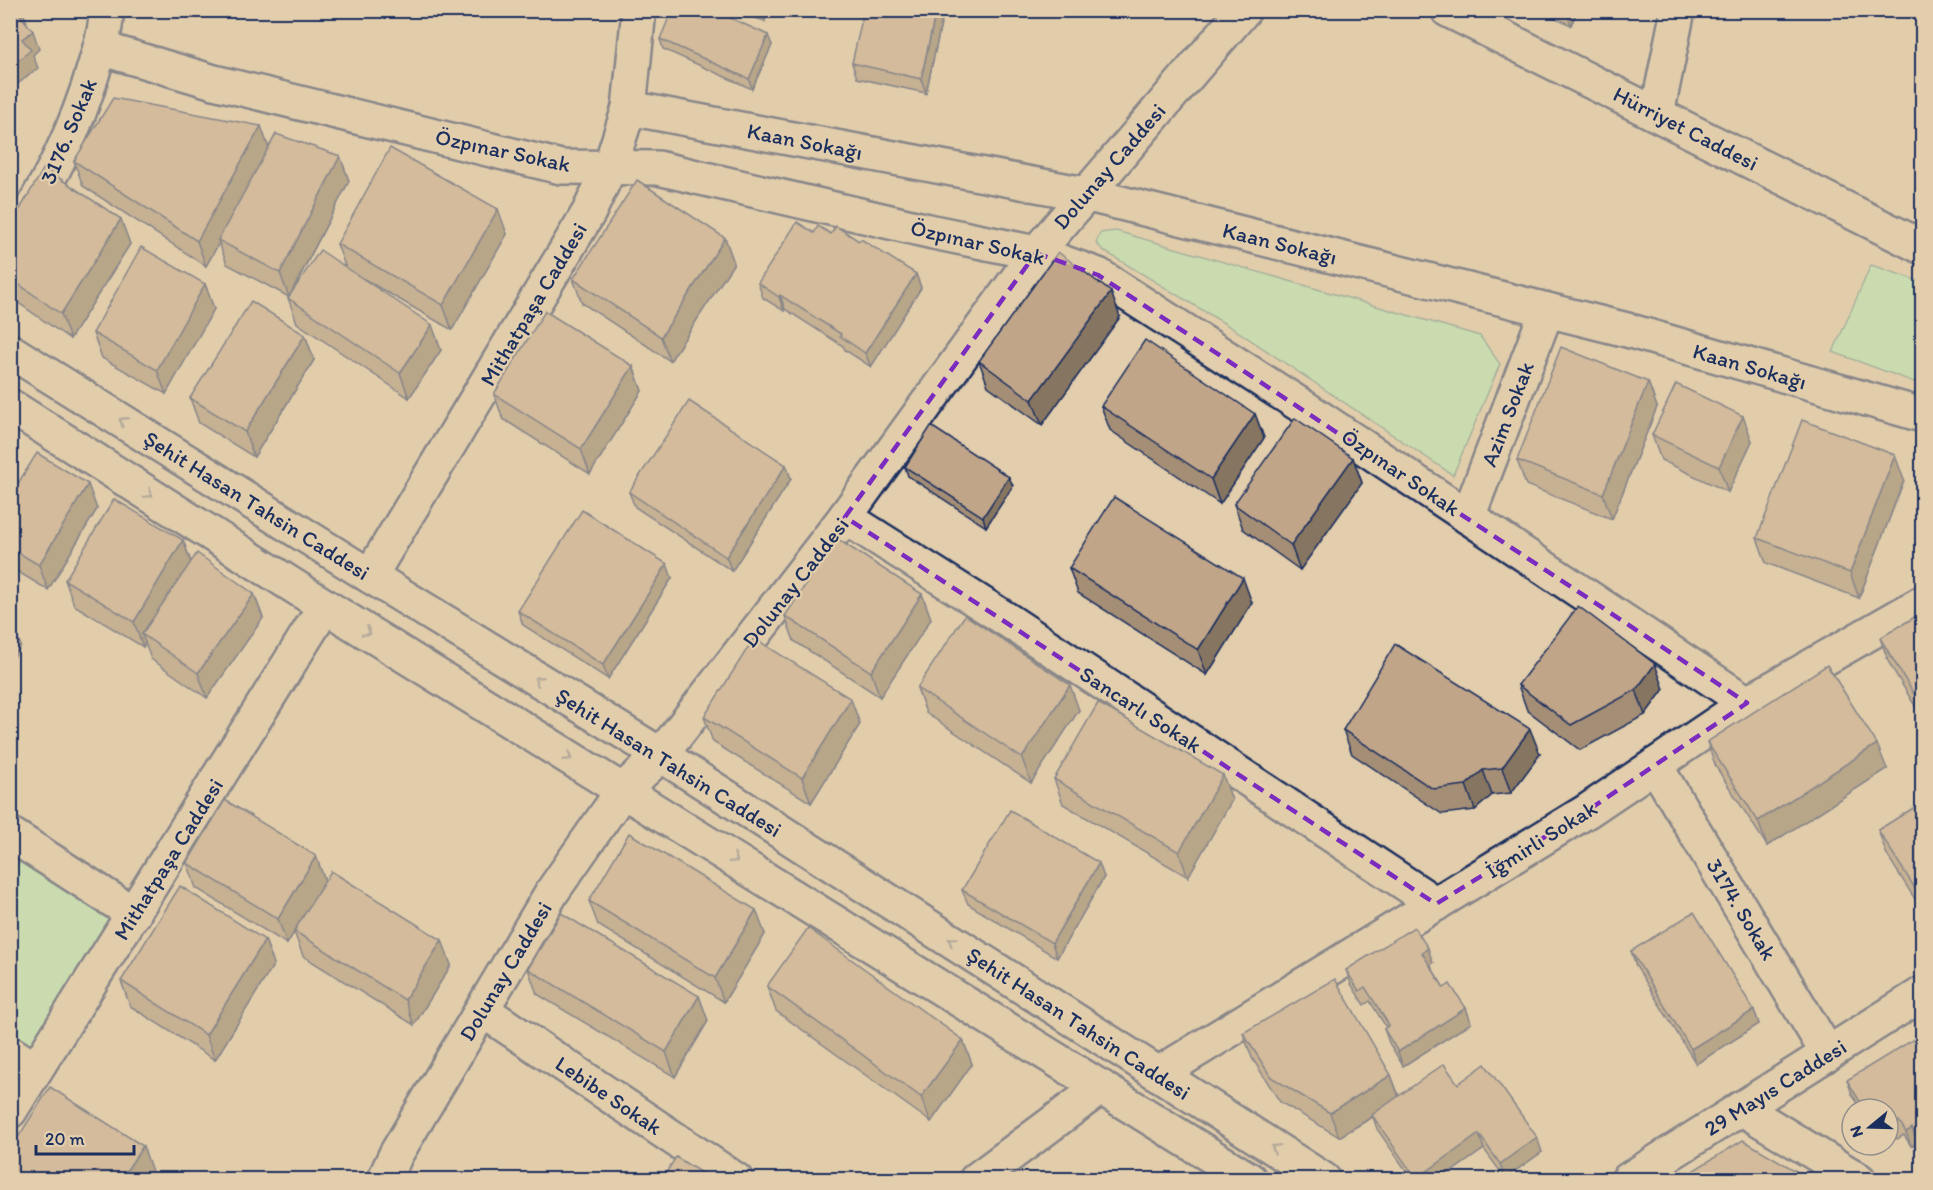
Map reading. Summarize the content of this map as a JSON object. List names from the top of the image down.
{
  "streets": {
    "street": [
      "Hürriyet Caddesi",
      "3176. Sokak",
      "Kaan Sokağı",
      "Özpınar Sokak",
      "Dolunay Caddesi",
      "Mithatpaşa Caddesi",
      "Azim Sokak",
      "Şehit Hasan Tahsin Caddesi",
      "Sancarlı Sokak",
      "İğmirli Sokak",
      "3174. Sokak",
      "29 Mayıs Caddesi",
      "Lebibe Sokak"
    ]
  },
  "crossings": [
    ["3176. Sokak", "Özpınar Sokak"],
    ["Kaan Sokağı", "Dolunay Caddesi"],
    ["Kaan Sokağı", "Mithatpaşa Caddesi"],
    ["Kaan Sokağı", "Azim Sokak"],
    ["Özpınar Sokak", "Dolunay Caddesi"],
    ["Özpınar Sokak", "Mithatpaşa Caddesi"],
    ["Özpınar Sokak", "Azim Sokak"],
    ["Özpınar Sokak", "İğmirli Sokak"],
    ["Dolunay Caddesi", "Şehit Hasan Tahsin Caddesi"],
    ["Dolunay Caddesi", "Sancarlı Sokak"],
    ["Dolunay Caddesi", "Lebibe Sokak"],
    ["Mithatpaşa Caddesi", "Şehit Hasan Tahsin Caddesi"],
    ["Şehit Hasan Tahsin Caddesi", "İğmirli Sokak"],
    ["Sancarlı Sokak", "İğmirli Sokak"],
    ["İğmirli Sokak", "3174. Sokak"],
    ["3174. Sokak", "29 Mayıs Caddesi"]
  ],
  "scale_bar": "20 m",
  "north": "left"
}
